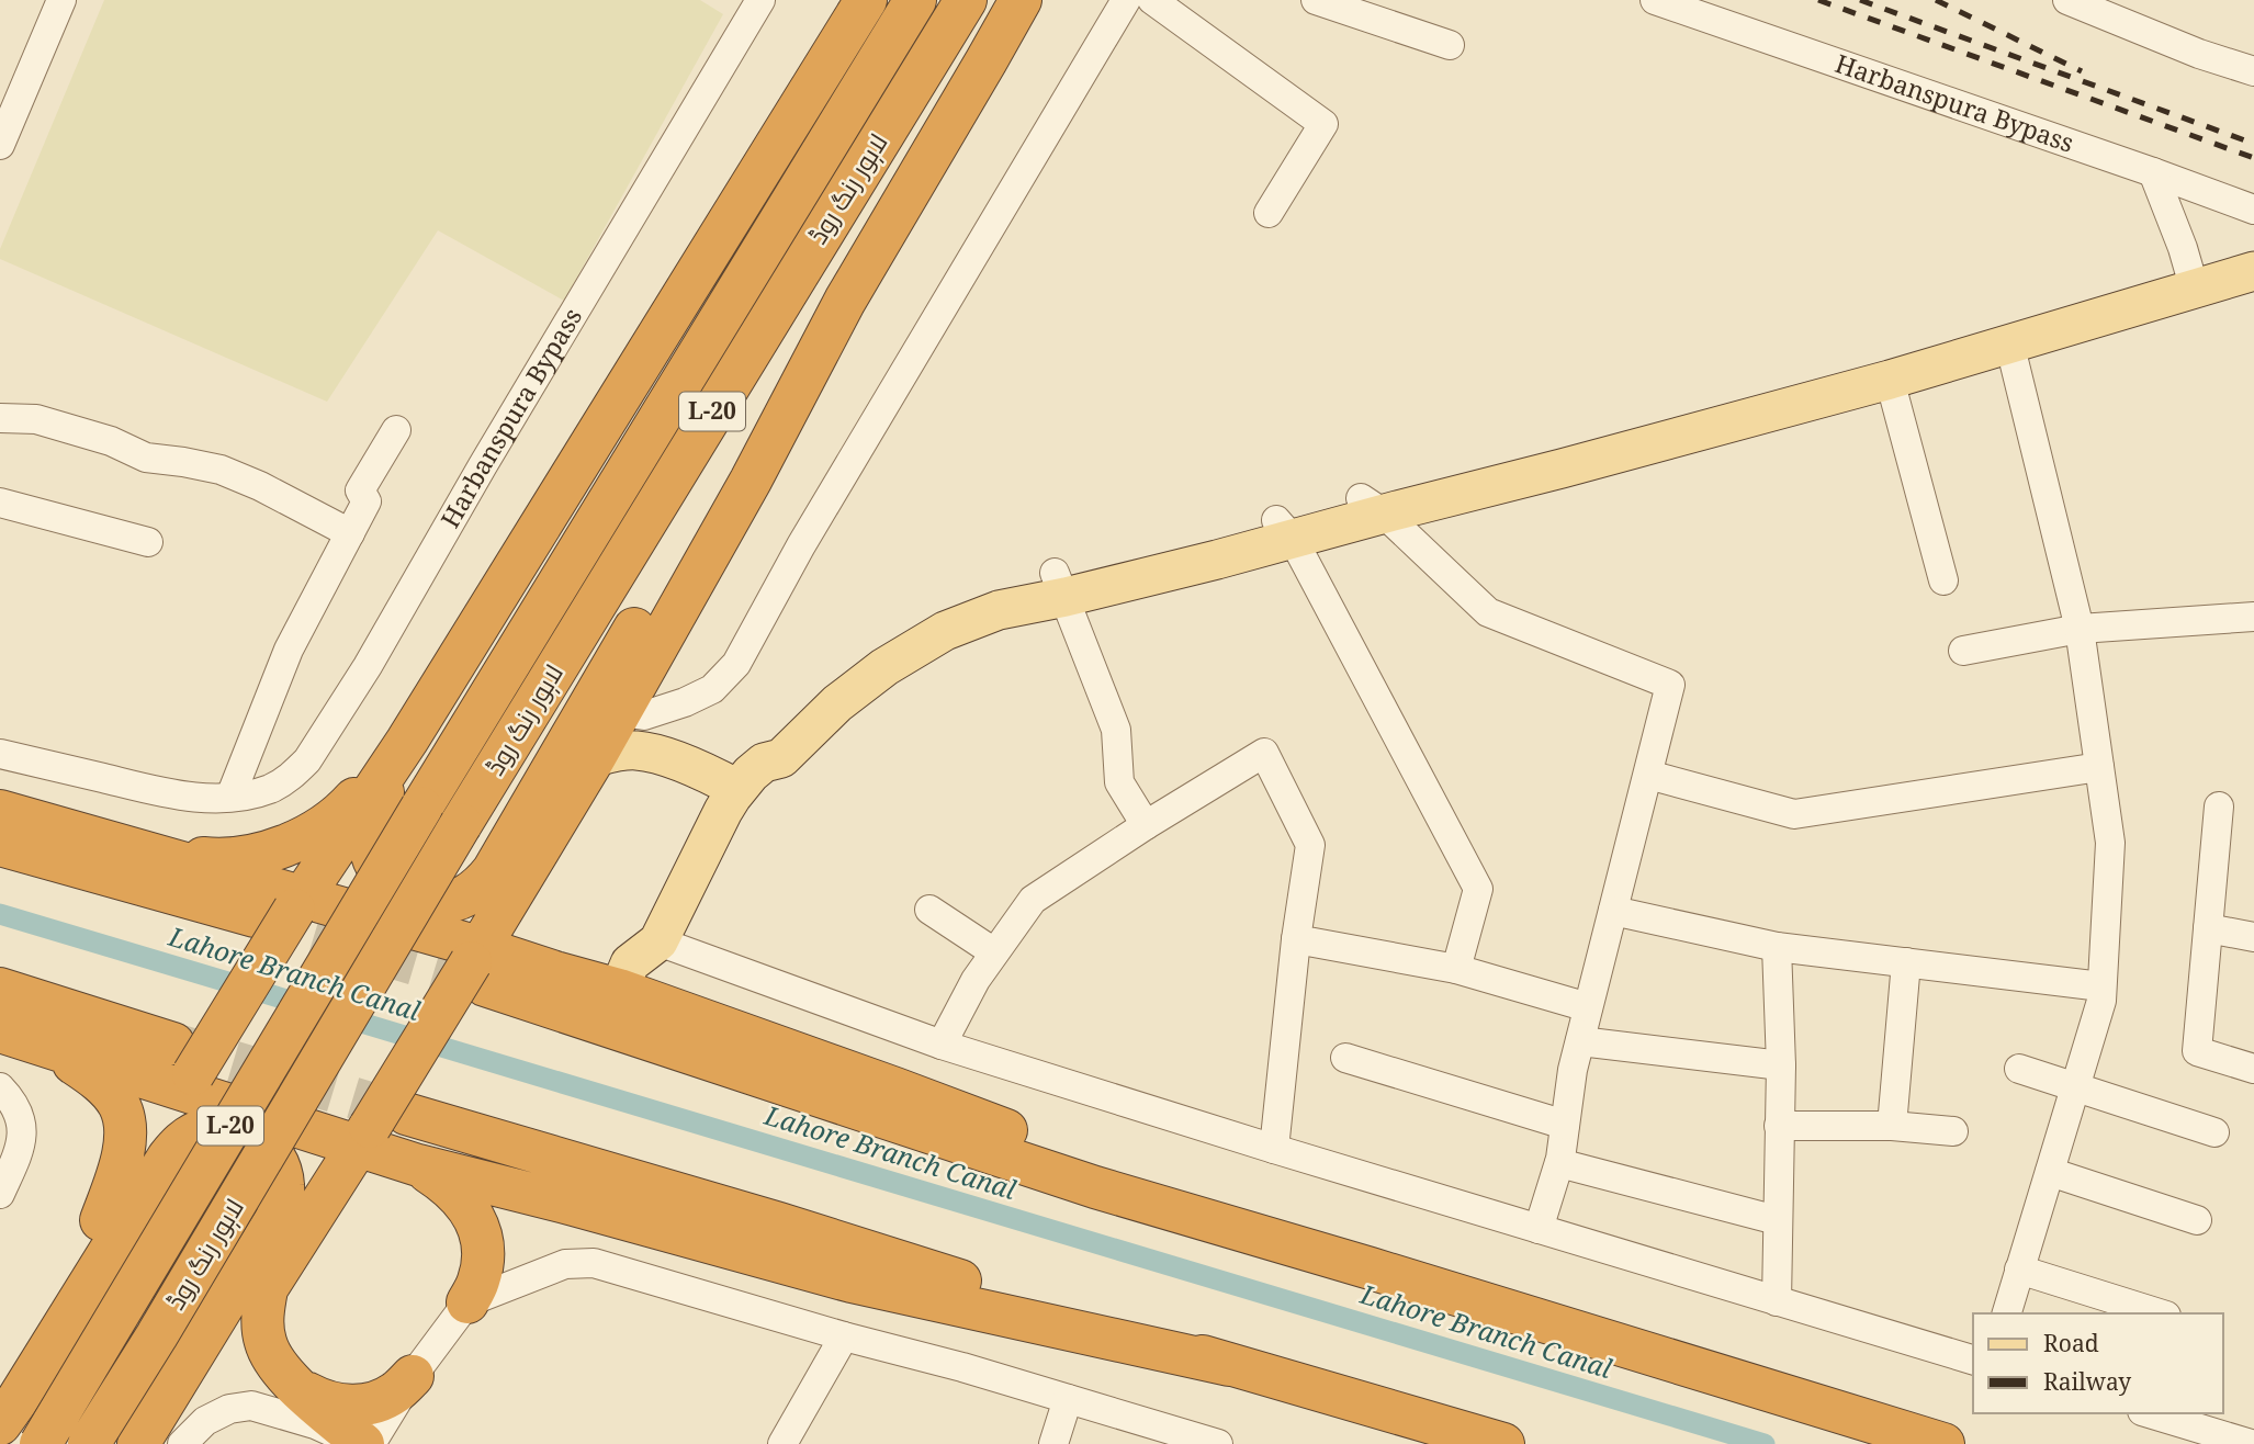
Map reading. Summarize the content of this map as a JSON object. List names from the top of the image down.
{
  "streets": {
    "highway": ["لاہور رنگ روڈ", "L-20"],
    "street": ["Harbanspura Bypass"]
  },
  "water": ["Lahore Branch Canal"],
  "legend": ["Road", "Railway"]
}
